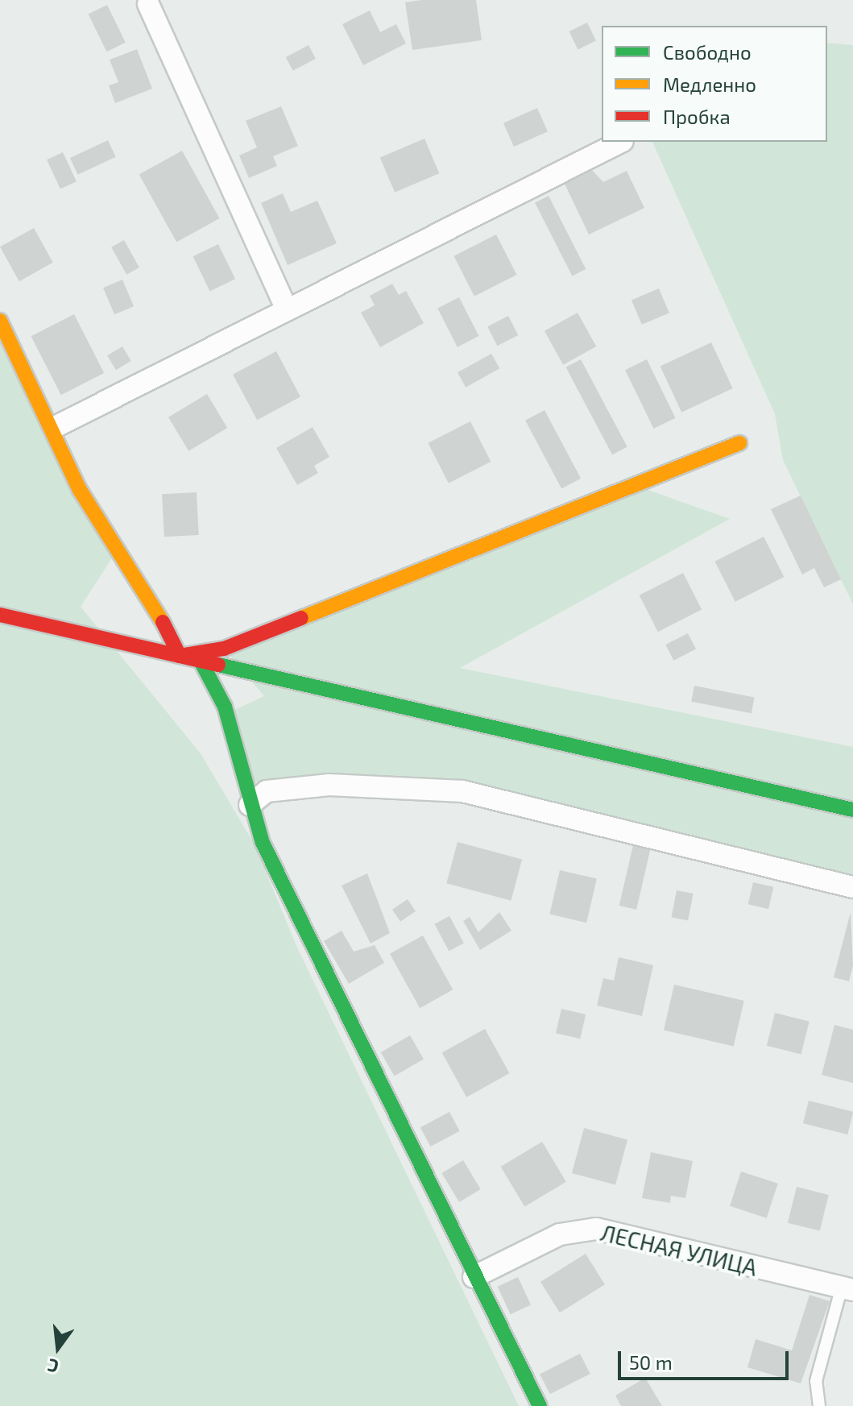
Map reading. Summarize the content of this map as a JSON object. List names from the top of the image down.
{
  "streets": {
    "street": ["ЛЕСНАЯ УЛИЦА"]
  },
  "legend": ["Свободно", "Медленно", "Пробка"],
  "scale_bar": "50 m",
  "north": "bottom"
}
